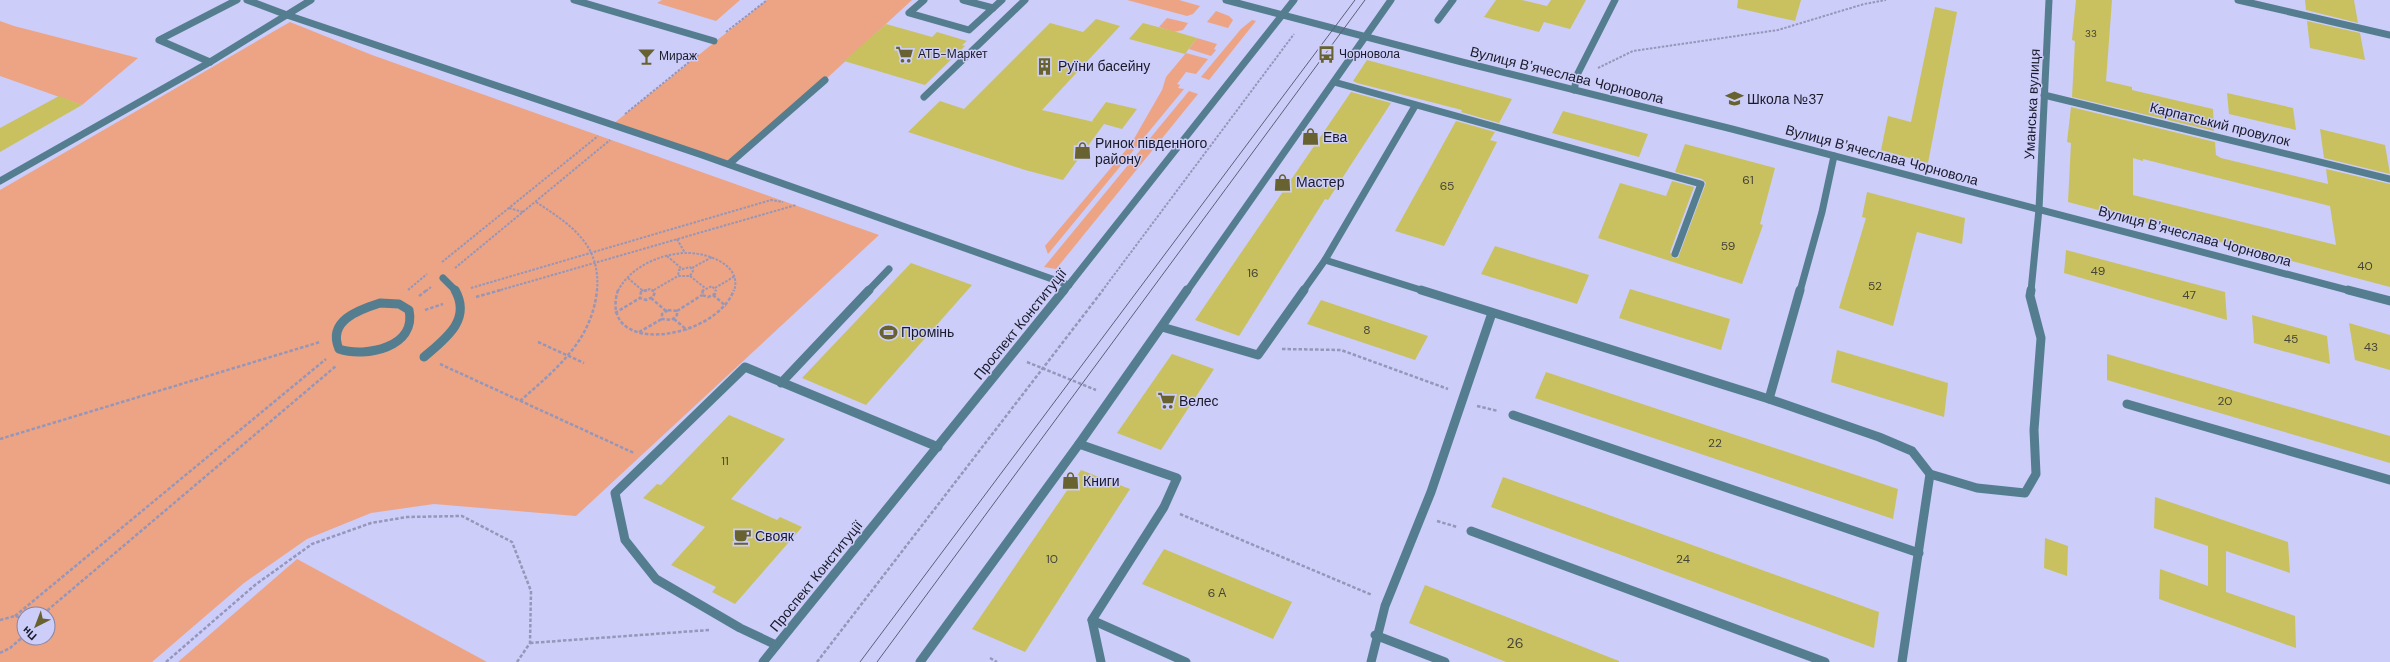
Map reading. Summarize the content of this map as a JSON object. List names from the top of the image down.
{
  "streets": {
    "street": [
      "Вулиця Вʼячеслава Чорновола",
      "Уманська вулиця",
      "Карпатський провулок",
      "Проспект Конституції"
    ]
  },
  "crossings": [
    ["Вулиця Вʼячеслава Чорновола", "Уманська вулиця"],
    ["Уманська вулиця", "Карпатський провулок"]
  ],
  "places": {
    "supermarket": ["АТБ-Маркет", "Велес"],
    "bus stop": ["Чорновола"],
    "bar": ["Мираж"],
    "building": ["Руїни басейну"],
    "school or university": ["Школа №37"],
    "shop": [
      "Ева",
      "Ринок південного району",
      "Мастер",
      "Книги"
    ],
    "sports": ["Промінь"],
    "cafe": ["Свояк"]
  },
  "house_numbers": [
    "33",
    "61",
    "65",
    "59",
    "40",
    "49",
    "16",
    "52",
    "47",
    "8",
    "45",
    "43",
    "20",
    "22",
    "11",
    "10",
    "24",
    "6 А",
    "26"
  ],
  "north": "bottom left"
}
